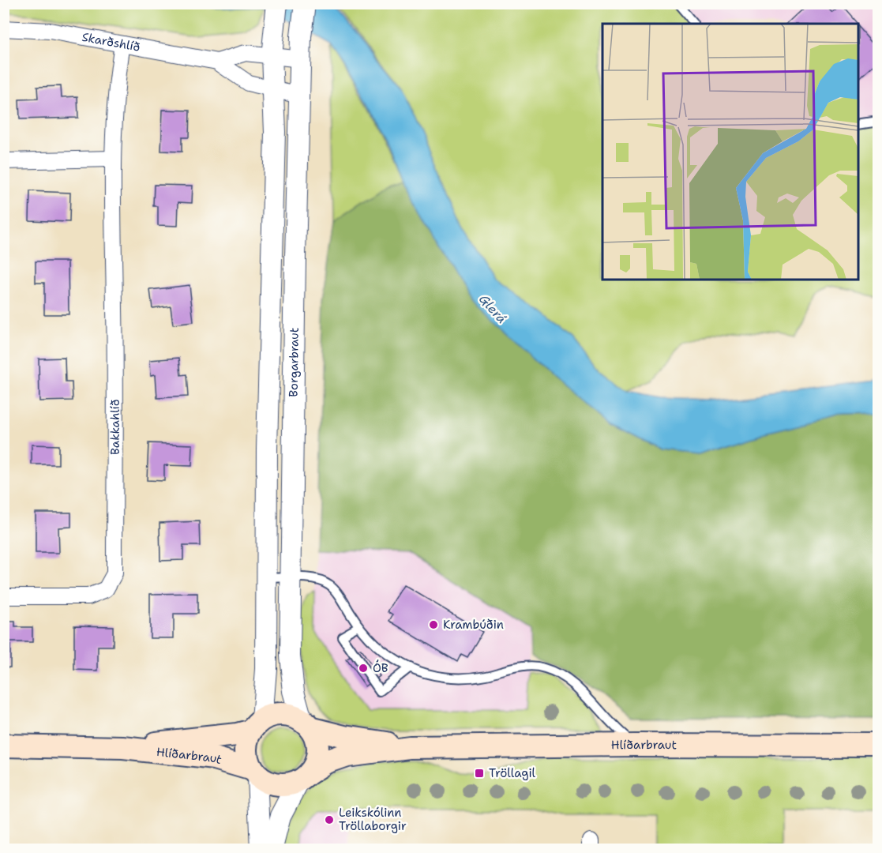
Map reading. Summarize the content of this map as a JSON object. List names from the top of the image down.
{
  "streets": {
    "main road": ["Hlíðarbraut"],
    "street": ["Skarðshlíð", "Borgarbraut", "Bakkahlíð"]
  },
  "crossings": [
    ["Skarðshlíð", "Borgarbraut"],
    ["Skarðshlíð", "Bakkahlíð"],
    ["Borgarbraut", "Hlíðarbraut"]
  ],
  "water": ["Glerá"],
  "places": {
    "other": ["Krambúðin", "ÓB", "Leikskólinn Tröllaborgir"],
    "transit": ["Tröllagil"]
  }
}
